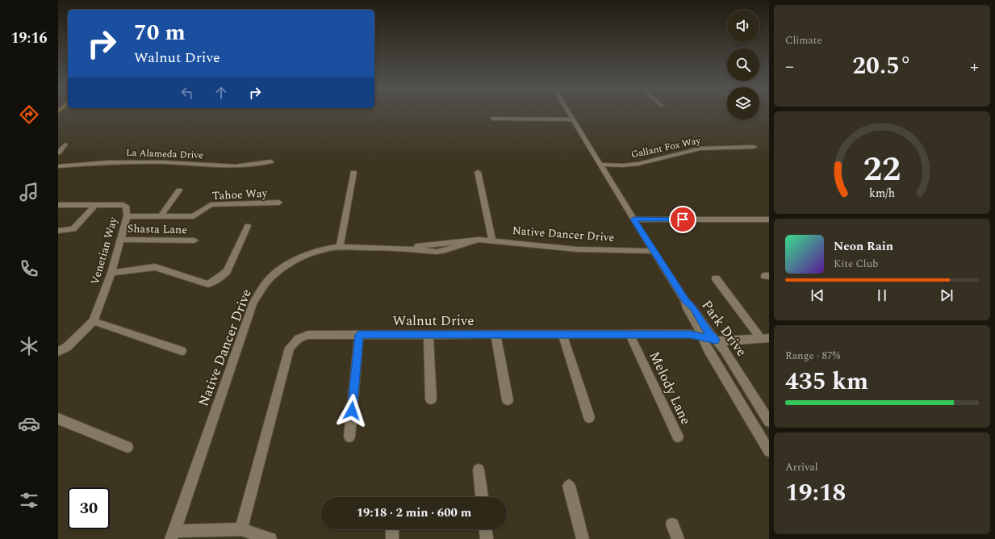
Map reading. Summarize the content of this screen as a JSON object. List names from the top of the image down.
{
  "streets": {
    "street": [
      "Gallant Fox Way",
      "La Alameda Drive",
      "Tahoe Way",
      "Shasta Lane",
      "Native Dancer Drive",
      "Venetian Way",
      "Walnut Drive",
      "Park Drive",
      "Melody Lane"
    ]
  },
  "crossings": [
    ["Tahoe Way", "Venetian Way"],
    ["Shasta Lane", "Venetian Way"],
    ["Walnut Drive", "Park Drive"],
    ["Walnut Drive", "Melody Lane"]
  ],
  "page": {
    "tabs": "19:16",
    "tile": [
      "Climate",
      ["Range · 87%", "435 km"],
      ["Arrival", "19:18"]
    ],
    "turn": ["70 m", "Walnut Drive"],
    "heat": ["−", "20.5°", "+"],
    "song": ["Neon Rain", "Kite Club"],
    "limit": "30",
    "trip": "19:18 · 2 min · 600 m",
    "gauge": ["22", "km/h"]
  }
}
